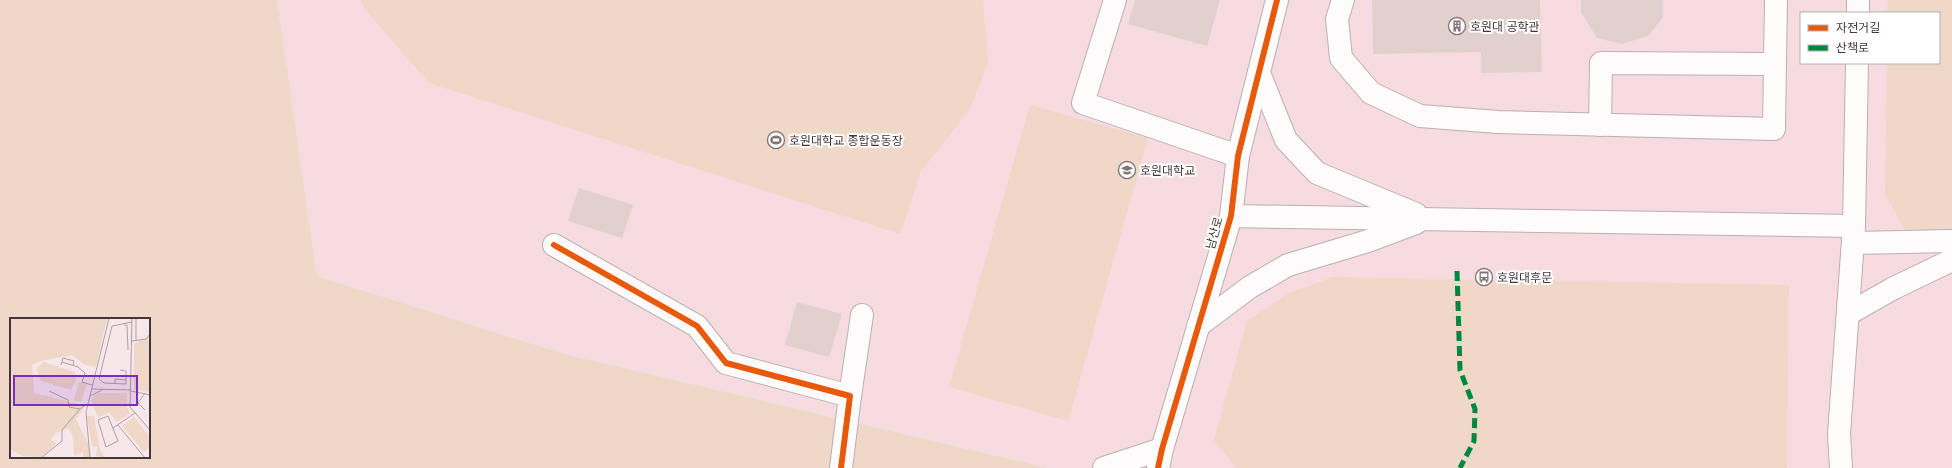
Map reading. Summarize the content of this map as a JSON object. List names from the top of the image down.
{
  "streets": {
    "street": ["남산로"]
  },
  "places": {
    "building": ["호원대 공학관"],
    "sports": ["호원대학교 종합운동장"],
    "school or university": ["호원대학교"],
    "bus stop": ["호원대후문"]
  },
  "legend": ["자전거길", "산책로"]
}
